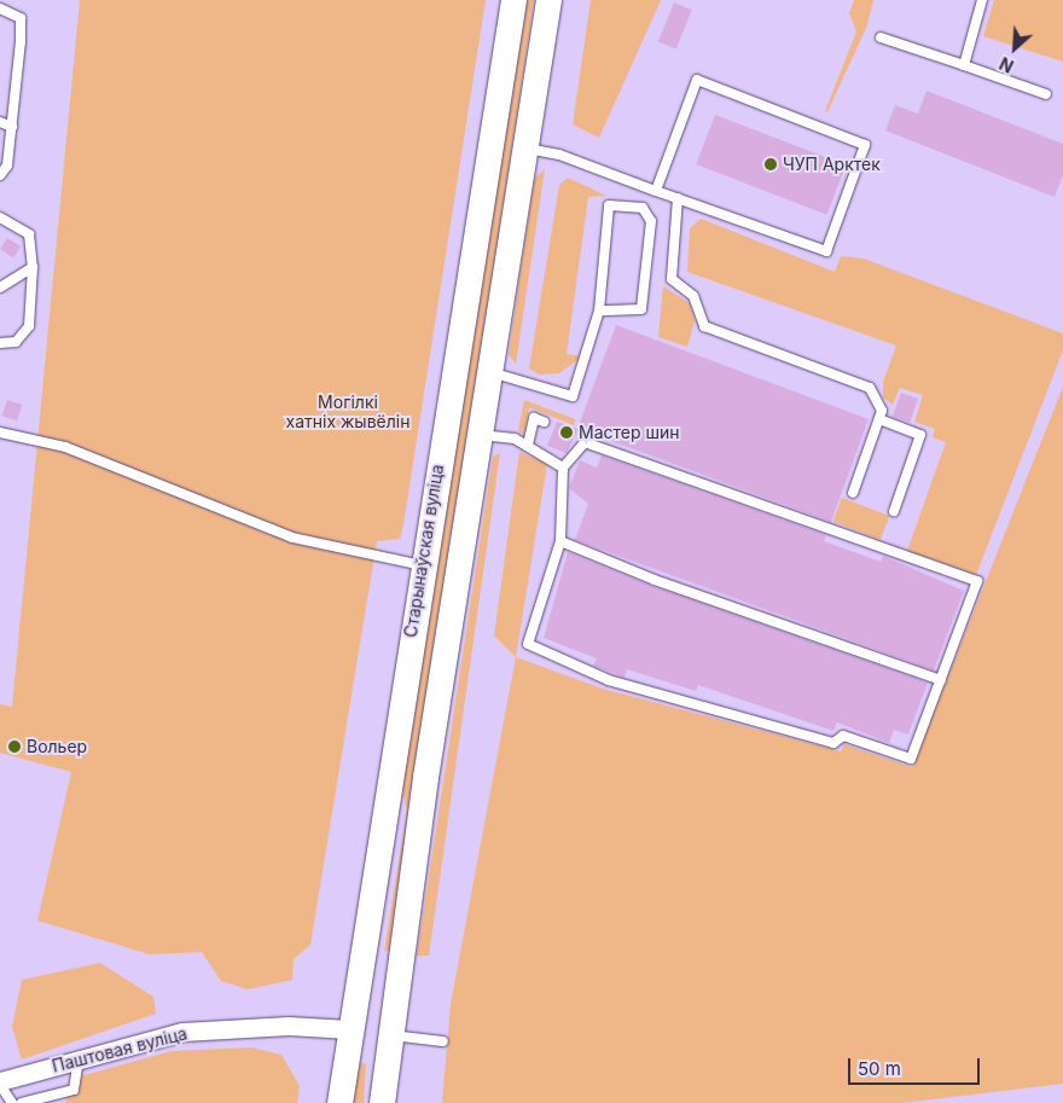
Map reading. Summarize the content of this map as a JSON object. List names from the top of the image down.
{
  "streets": {
    "main road": ["Старынаўская вуліца"],
    "street": ["Паштовая вуліца"]
  },
  "crossings": [
    ["Старынаўская вуліца", "Паштовая вуліца"]
  ],
  "parks": ["Могілкі хатніх жывёлін"],
  "places": ["ЧУП Арктек", "Мастер шин", "Вольер"],
  "scale_bar": "50 m",
  "north": "bottom left"
}
